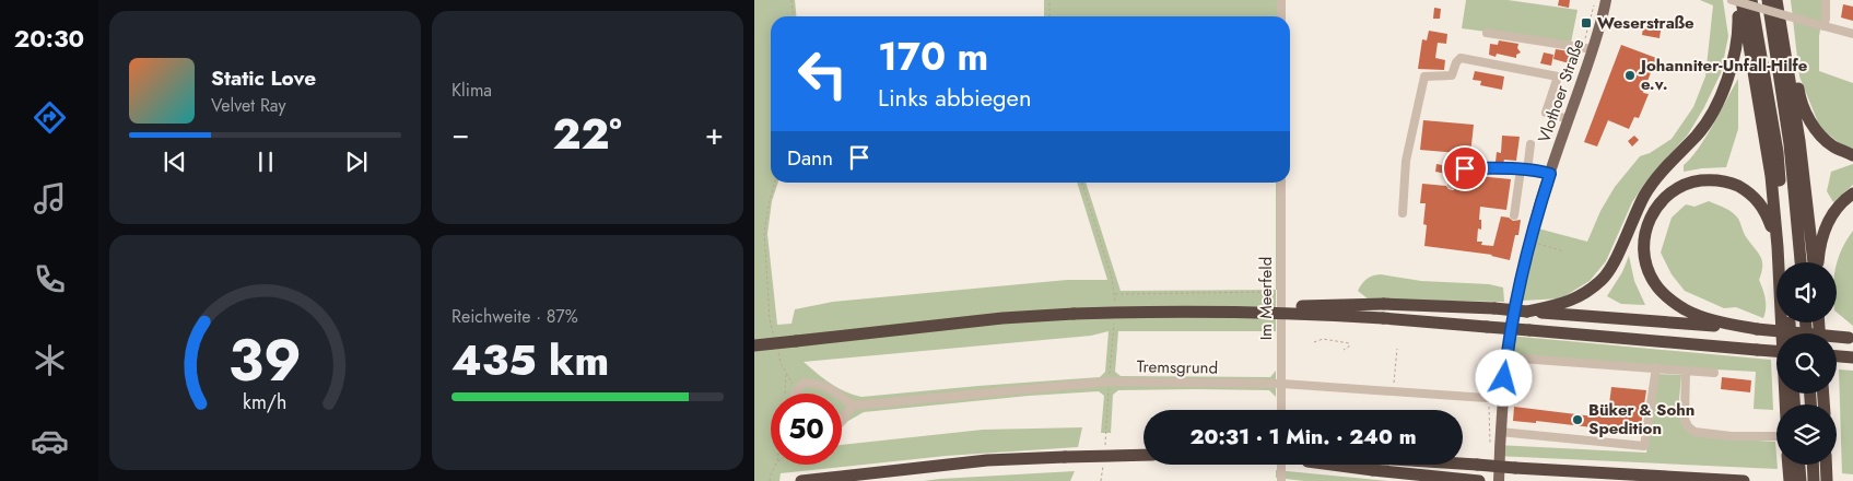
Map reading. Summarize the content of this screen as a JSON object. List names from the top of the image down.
{
  "streets": {
    "main road": ["Vlothoer Straße"],
    "street": ["Im Meerfeld", "Tremsgrund"]
  },
  "crossings": [
    ["Vlothoer Straße", "Tremsgrund"],
    ["Im Meerfeld", "Tremsgrund"]
  ],
  "places": {
    "transit": ["Weserstraße"],
    "other": ["Johanniter-Unfall-Hilfe e.v.", "Büker & Sohn Spedition"]
  },
  "page": {
    "tabs": "20:30",
    "tile": [
      "Klima",
      ["Reichweite · 87%", "435 km"]
    ],
    "turn": ["170 m", "Links abbiegen"],
    "song": ["Static Love", "Velvet Ray"],
    "heat": ["−", "22°", "+"],
    "then": "Dann",
    "limit": "50",
    "trip": "20:31 · 1 Min. · 240 m",
    "gauge": ["39", "km/h"]
  }
}
